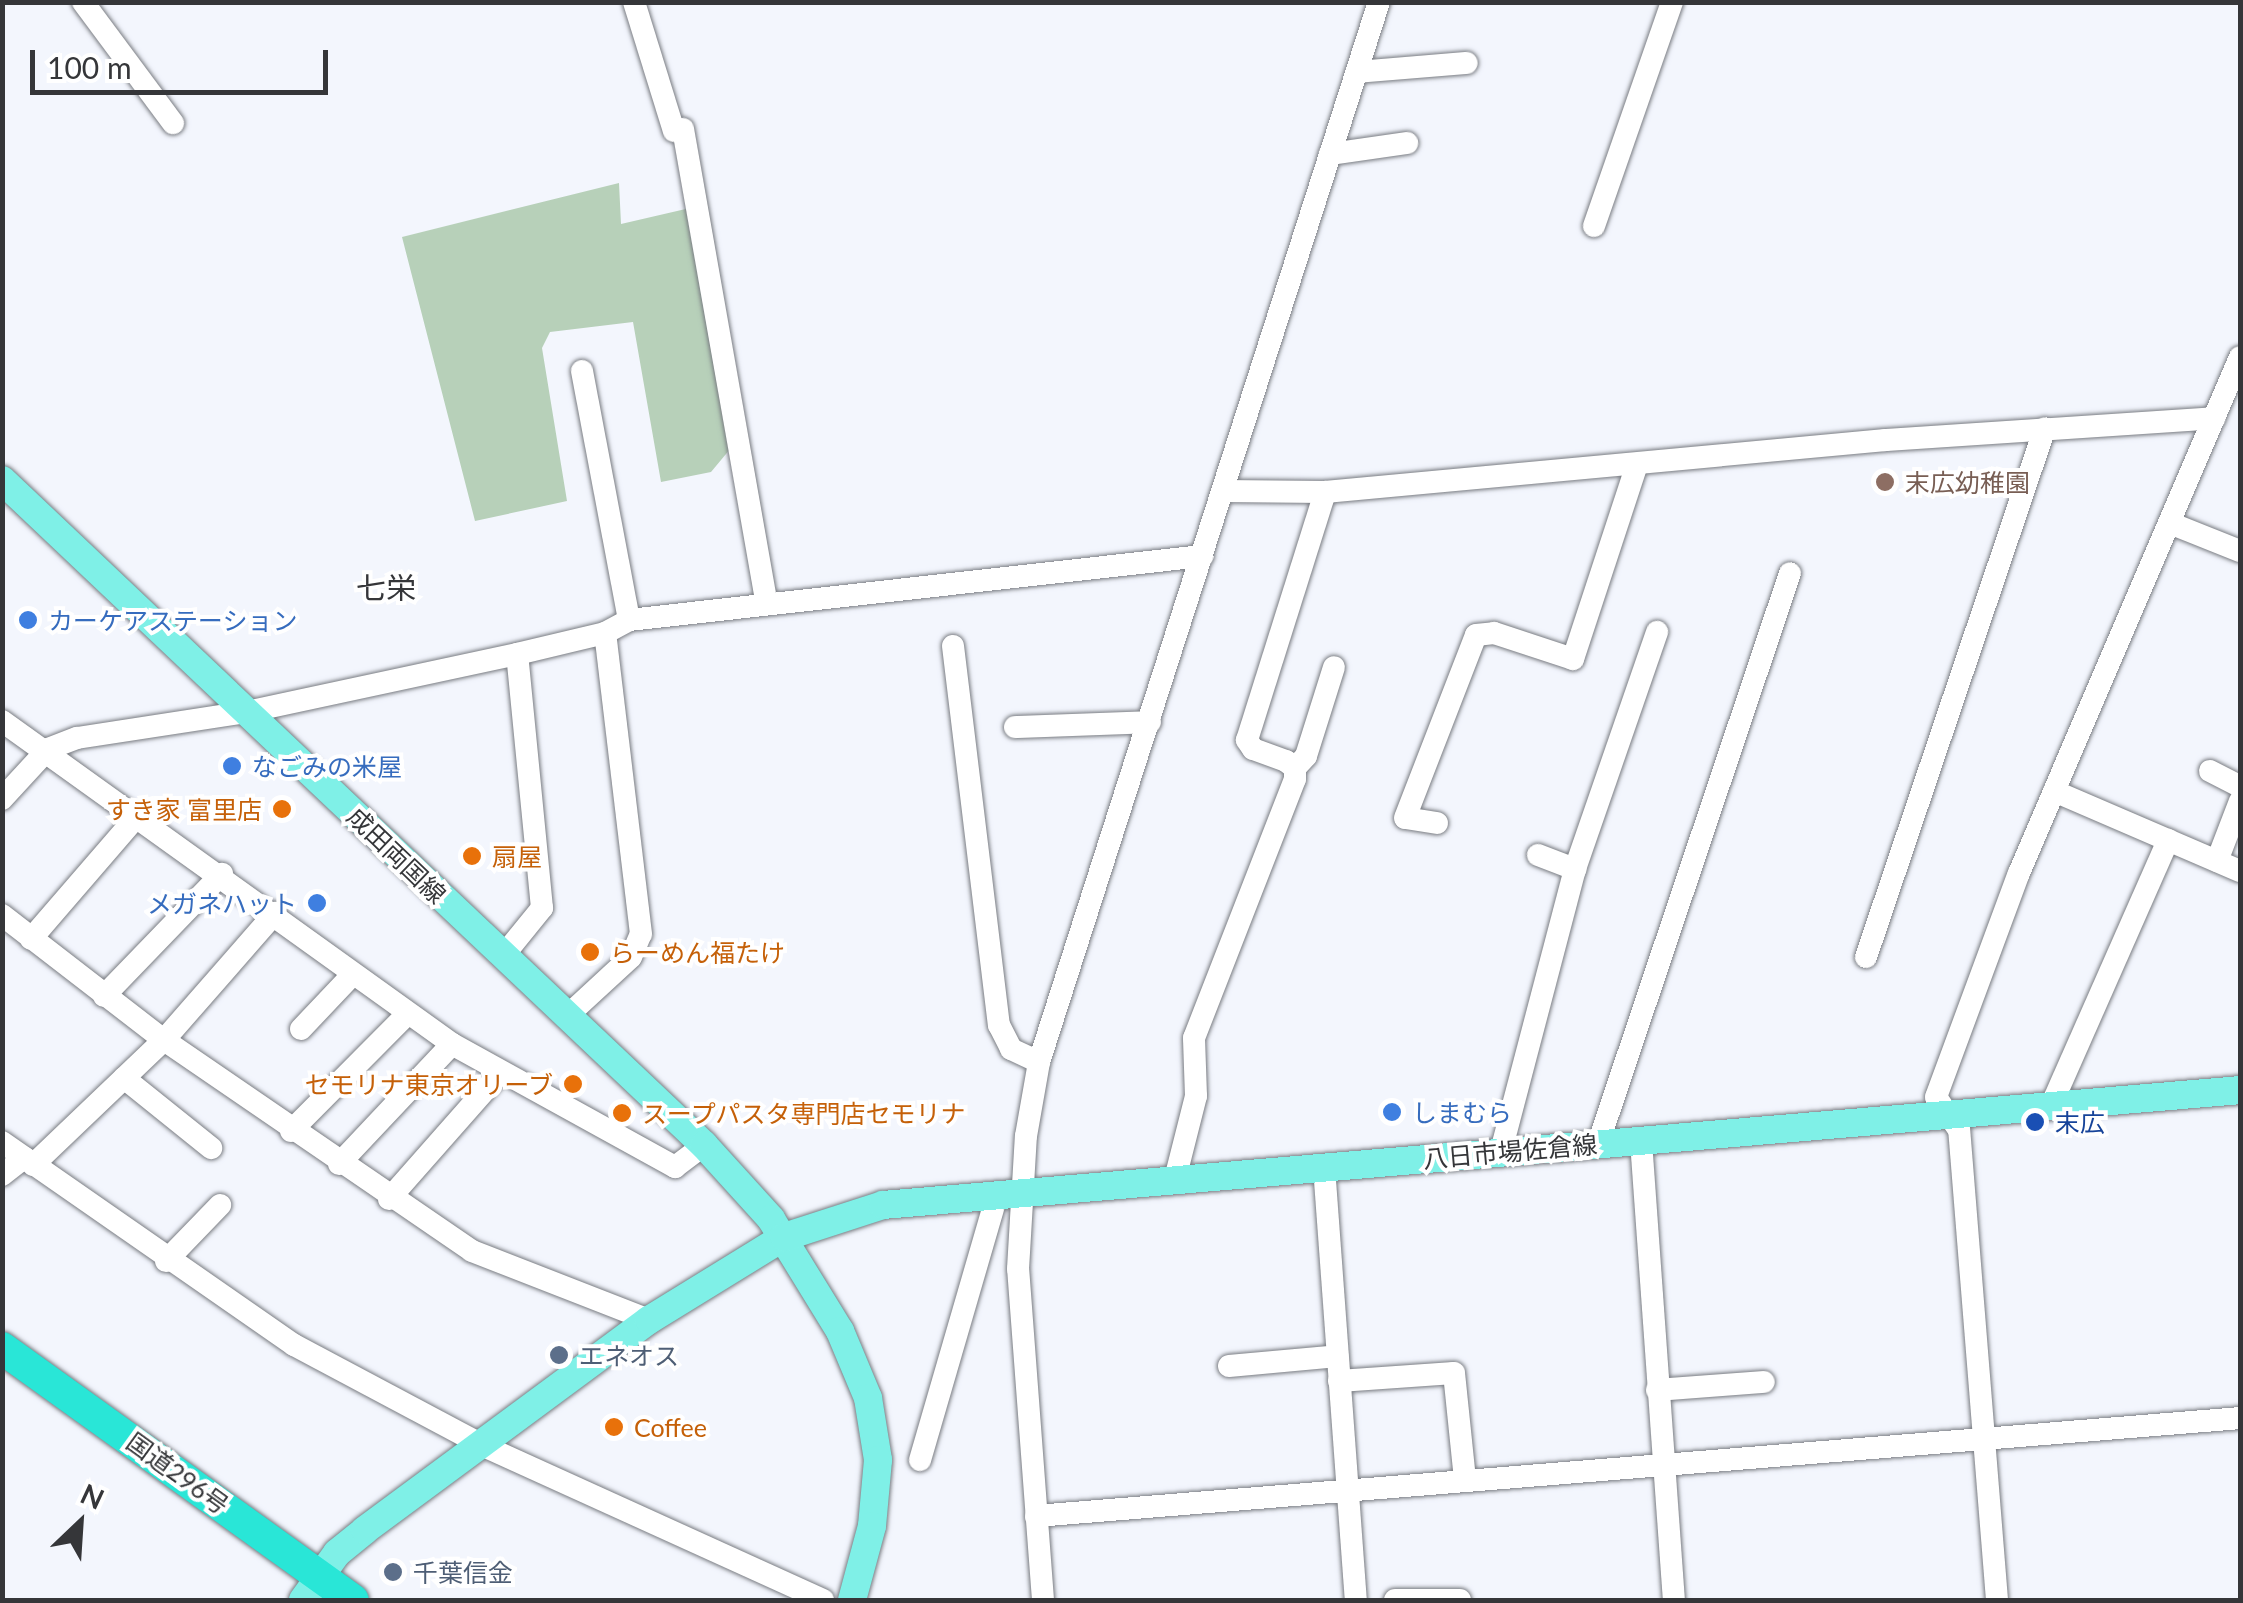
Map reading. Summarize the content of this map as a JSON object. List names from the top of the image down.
{
  "streets": {
    "highway": ["国道296号"],
    "main road": ["成田両国線", "八日市場佐倉線"]
  },
  "crossings": [
    ["成田両国線", "八日市場佐倉線"]
  ],
  "districts": ["七栄"],
  "places": [
    "末広幼稚園",
    "カーケアステーション",
    "なごみの米屋",
    "すき家 富里店",
    "扇屋",
    "メガネハット",
    "らーめん福たけ",
    "セモリナ東京オリーブ",
    "しまむら",
    "スープパスタ専門店セモリナ",
    "末広",
    "エネオス",
    "Coffee",
    "千葉信金"
  ],
  "scale_bar": "100 m",
  "north": "top right"
}
